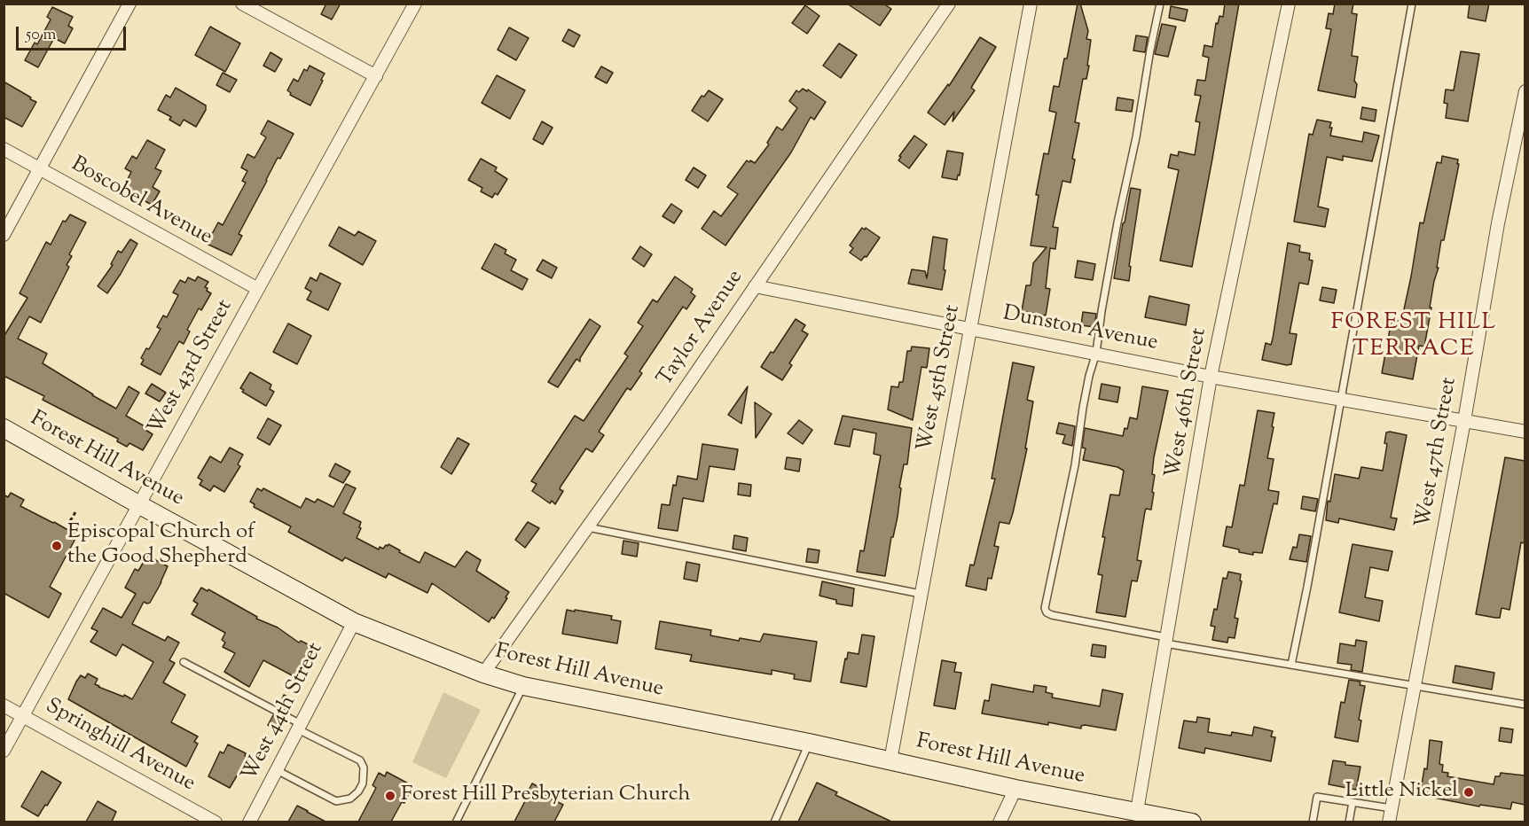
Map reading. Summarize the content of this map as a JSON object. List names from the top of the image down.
{
  "streets": {
    "main road": ["Forest Hill Avenue"],
    "street": [
      "Boscobel Avenue",
      "Taylor Avenue",
      "Dunston Avenue",
      "West 43rd Street",
      "West 45th Street",
      "West 46th Street",
      "West 47th Street",
      "West 44th Street",
      "Springhill Avenue"
    ]
  },
  "crossings": [
    ["Boscobel Avenue", "West 43rd Street"],
    ["Taylor Avenue", "Dunston Avenue"],
    ["Taylor Avenue", "Forest Hill Avenue"],
    ["Dunston Avenue", "West 45th Street"],
    ["Dunston Avenue", "West 46th Street"],
    ["Dunston Avenue", "West 47th Street"],
    ["West 43rd Street", "Forest Hill Avenue"],
    ["West 43rd Street", "Springhill Avenue"],
    ["West 45th Street", "Forest Hill Avenue"],
    ["West 46th Street", "Forest Hill Avenue"],
    ["Forest Hill Avenue", "West 44th Street"]
  ],
  "districts": ["FOREST HILL TERRACE"],
  "places": ["Episcopal Church of the Good Shepherd", "Little Nickel", "Forest Hill Presbyterian Church"],
  "scale_bar": "50 m"
}
